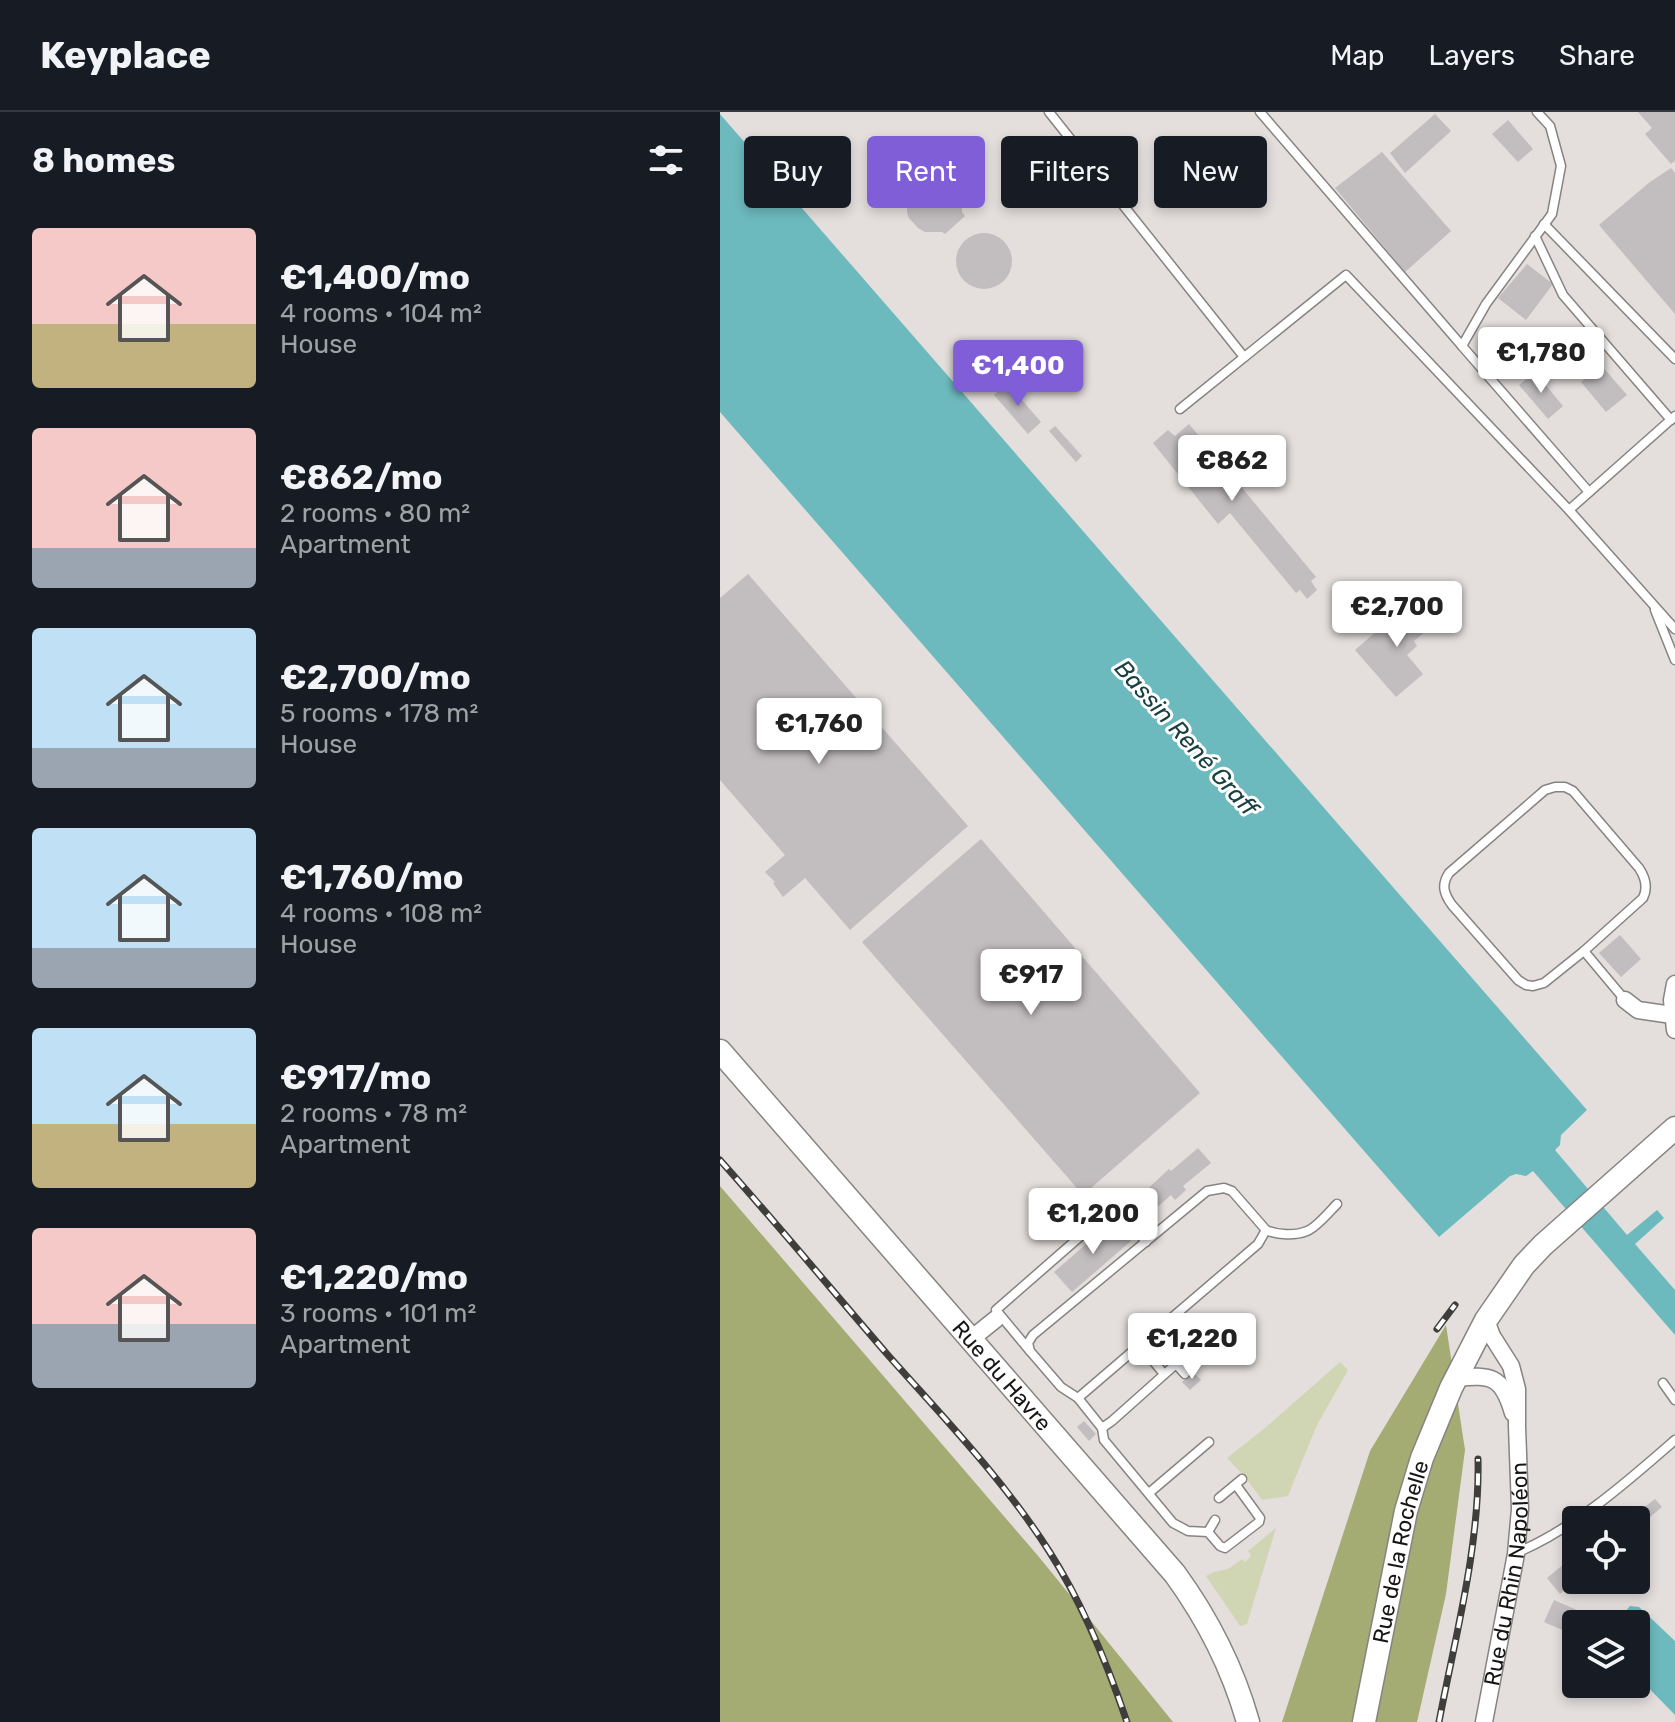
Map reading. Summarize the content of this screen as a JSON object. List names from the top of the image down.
{
  "streets": {
    "main road": ["Rue du Havre", "Rue de la Rochelle"],
    "street": ["Rue du Rhin Napoléon"]
  },
  "crossings": [
    ["Rue de la Rochelle", "Rue du Rhin Napoléon"]
  ],
  "water": ["Bassin René Graff"],
  "page": {
    "header": "Keyplace",
    "nav": ["Map", "Layers", "Share"],
    "heading": "8 homes",
    "chip": [
      "Buy",
      "Rent",
      "Filters",
      "New"
    ],
    "list": [
      {
        "name": "€1,400/mo",
        "note": "4 rooms · 104 m² · House"
      },
      {
        "name": "€862/mo",
        "note": "2 rooms · 80 m² · Apartment"
      },
      {
        "name": "€2,700/mo",
        "note": "5 rooms · 178 m² · House"
      },
      {
        "name": "€1,760/mo",
        "note": "4 rooms · 108 m² · House"
      },
      {
        "name": "€917/mo",
        "note": "2 rooms · 78 m² · Apartment"
      },
      {
        "name": "€1,220/mo",
        "note": "3 rooms · 101 m² · Apartment"
      }
    ],
    "price": [
      "€1,780",
      "€1,400",
      "€862",
      "€2,700",
      "€1,760",
      "€917",
      "€1,200",
      "€1,220"
    ]
  }
}
